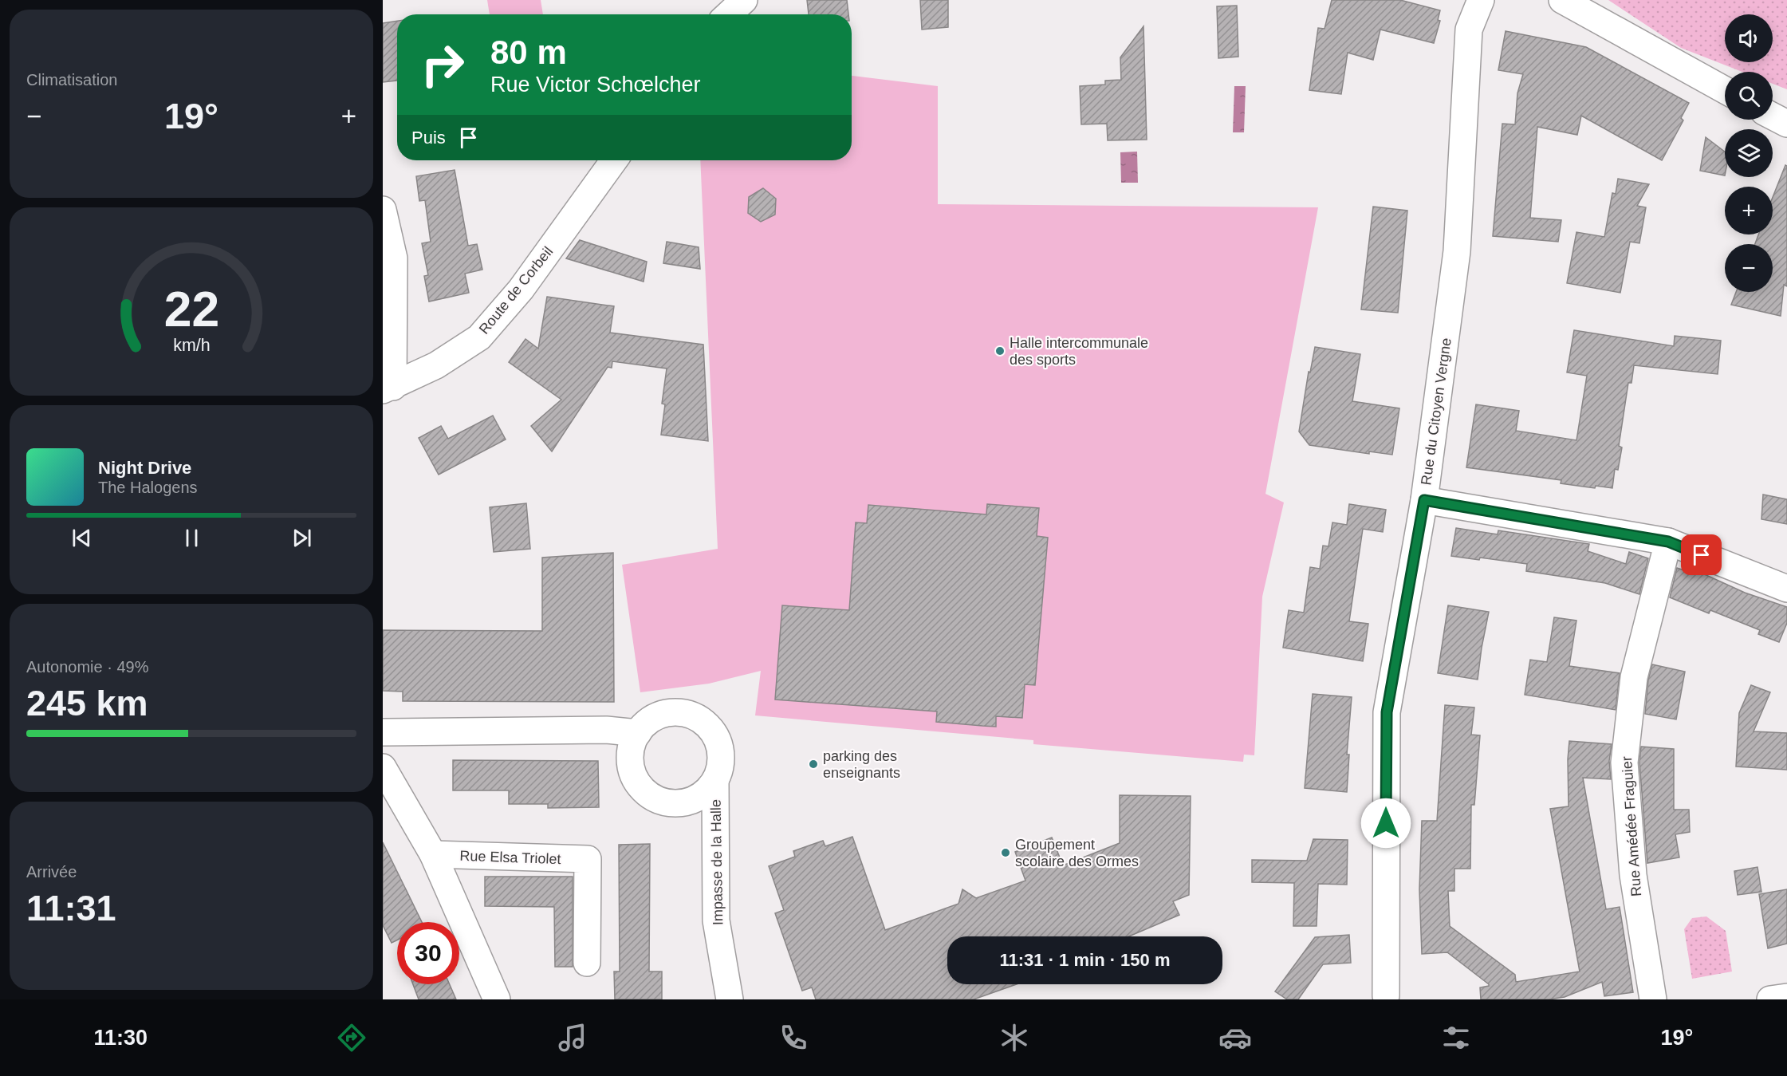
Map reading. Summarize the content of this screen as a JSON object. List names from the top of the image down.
{
  "streets": {
    "street": [
      "Route de Corbeil",
      "Rue du Citoyen Vergne",
      "Rue Amédée Fraguier",
      "Rue Elsa Triolet",
      "Impasse de la Halle"
    ]
  },
  "places": ["Halle intercommunale des sports", "parking des enseignants", "Groupement scolaire des Ormes"],
  "page": {
    "tile": [
      "Climatisation",
      ["Autonomie · 49%", "245 km"],
      ["Arrivée", "11:31"]
    ],
    "map_buttons": ["+", "−"],
    "turn": ["80 m", "Rue Victor Schœlcher"],
    "heat": ["−", "19°", "+"],
    "then": "Puis",
    "song": ["Night Drive", "The Halogens"],
    "limit": "30",
    "trip": "11:31 · 1 min · 150 m",
    "tabs": ["11:30", "19°"],
    "gauge": ["22", "km/h"]
  }
}
